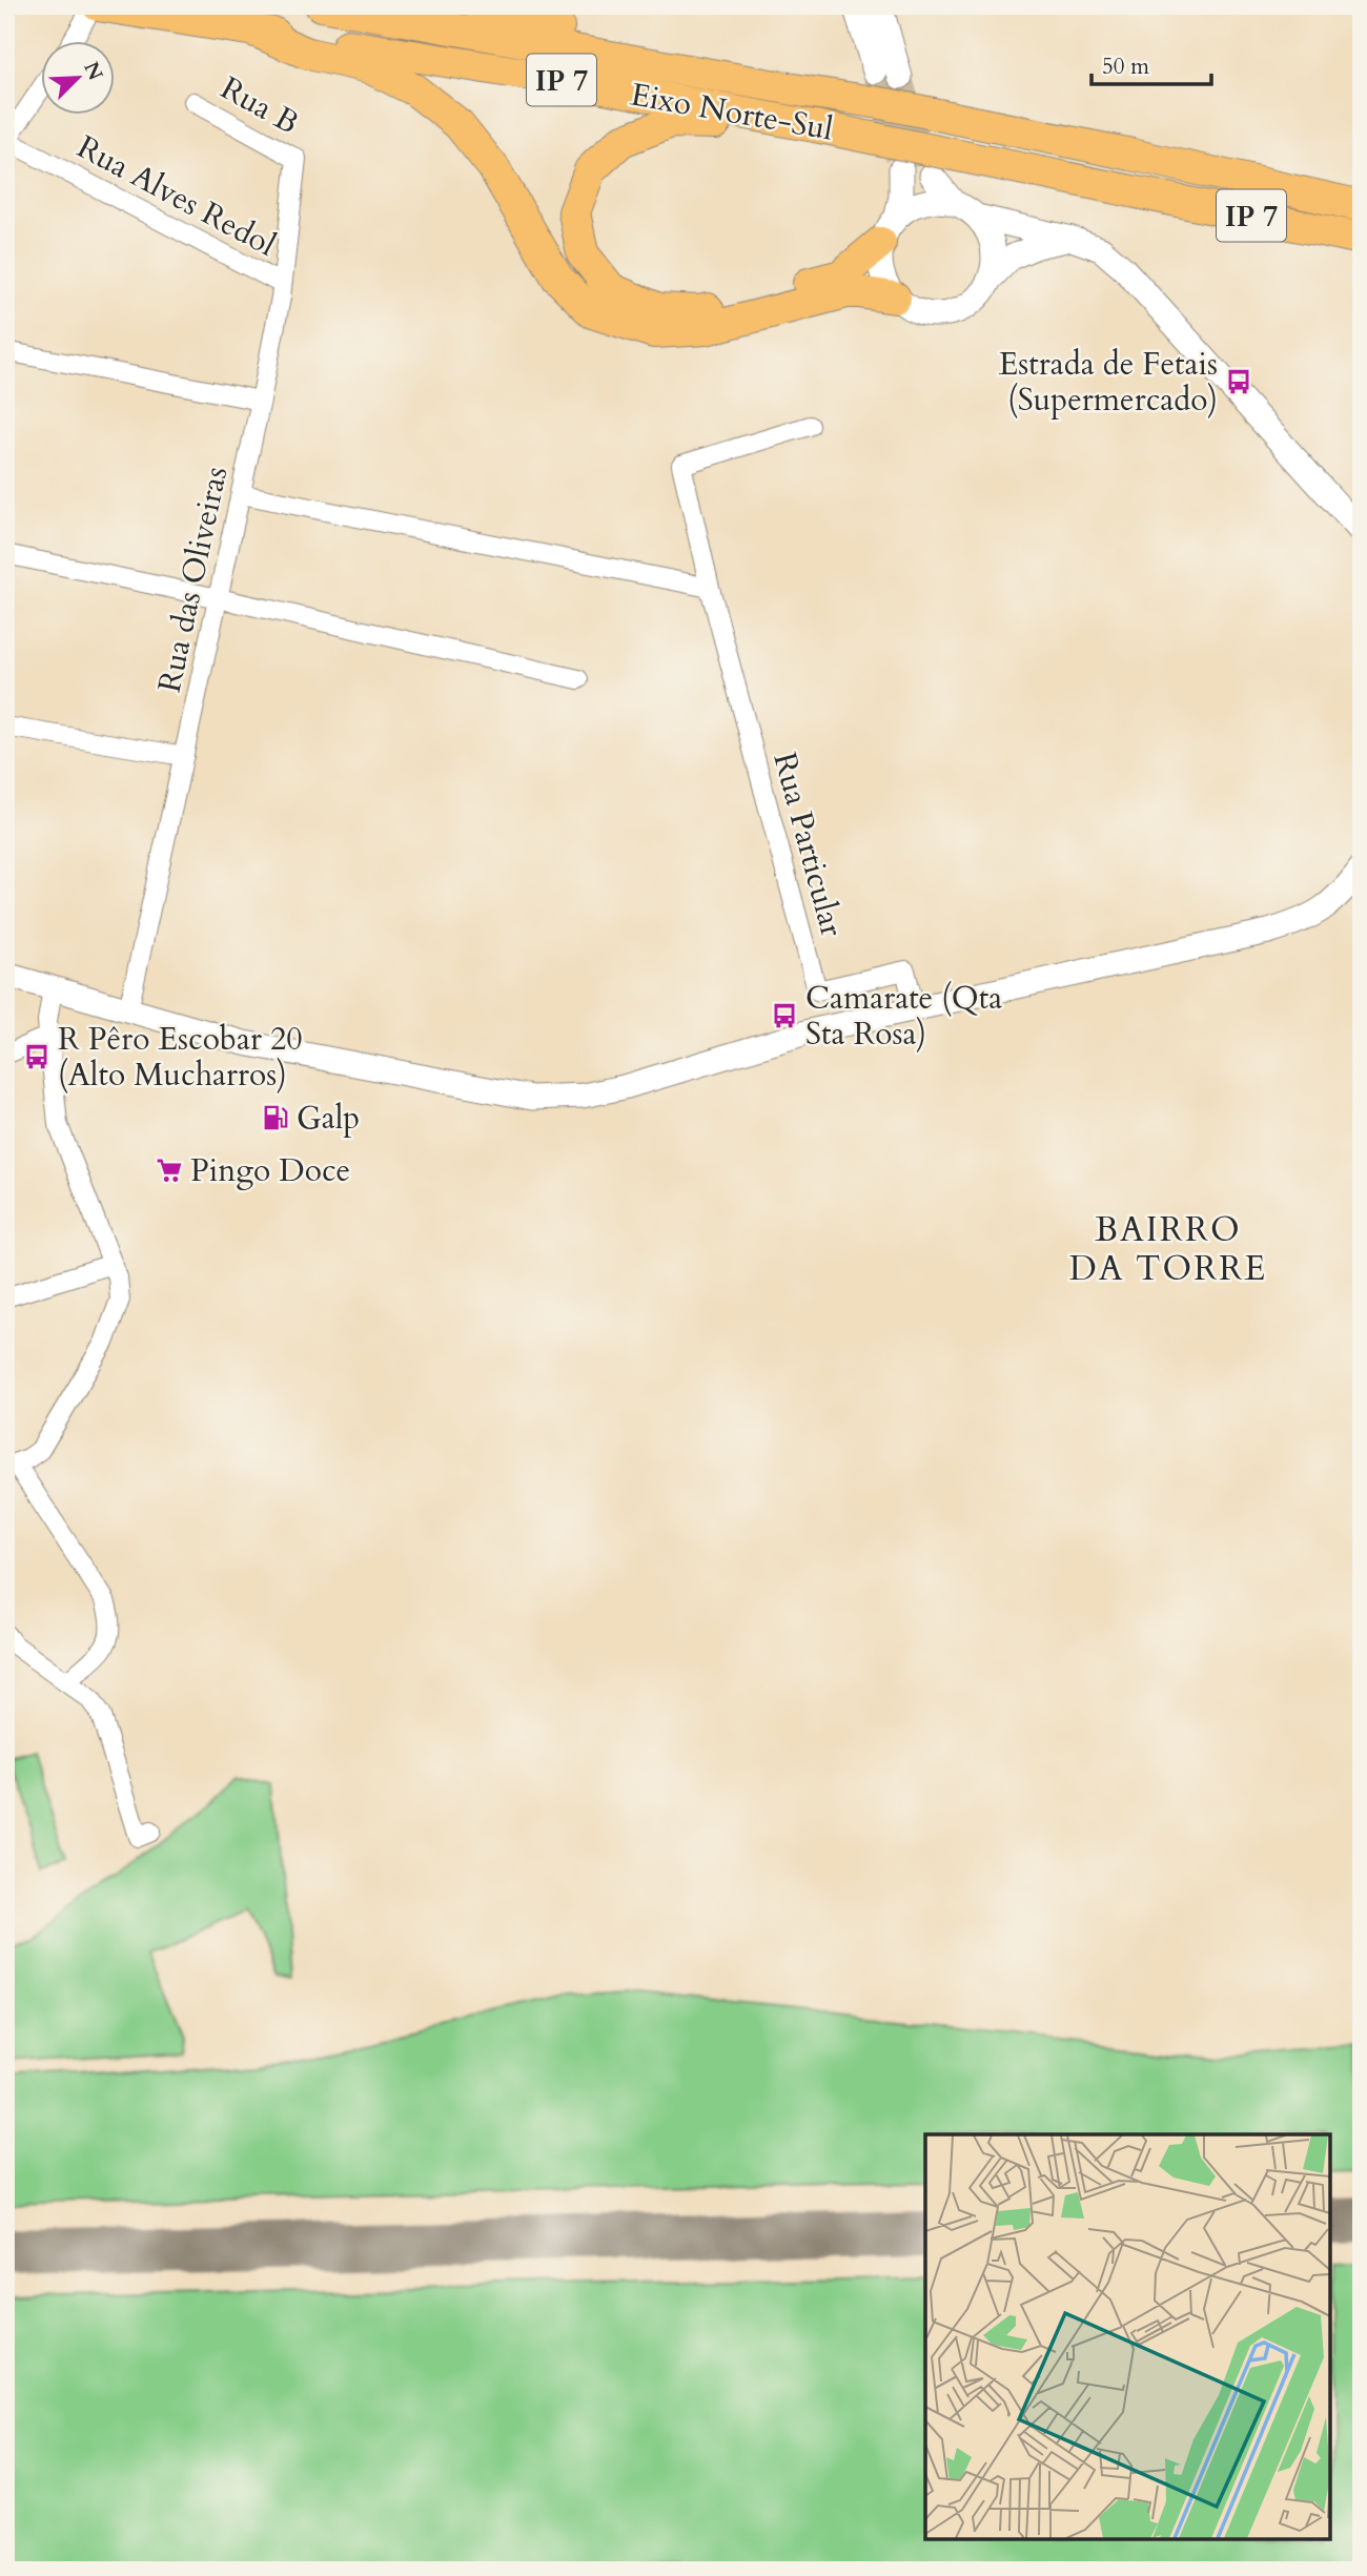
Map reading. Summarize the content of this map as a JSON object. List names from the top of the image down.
{
  "streets": {
    "highway": ["IP 7", "Eixo Norte-Sul"],
    "street": [
      "Rua B",
      "Rua Alves Redol",
      "Rua das Oliveiras",
      "Rua Particular"
    ]
  },
  "crossings": [
    ["Rua B", "Rua das Oliveiras"],
    ["Rua Alves Redol", "Rua das Oliveiras"]
  ],
  "districts": ["BAIRRO DA TORRE"],
  "places": {
    "bus stop": ["Estrada de Fetais (Supermercado)", "Camarate (Qta Sta Rosa)", "R Pêro Escobar 20 (Alto Mucharros)"],
    "fuel station": ["Galp"],
    "supermarket": ["Pingo Doce"]
  },
  "scale_bar": "50 m",
  "north": "top right"
}
